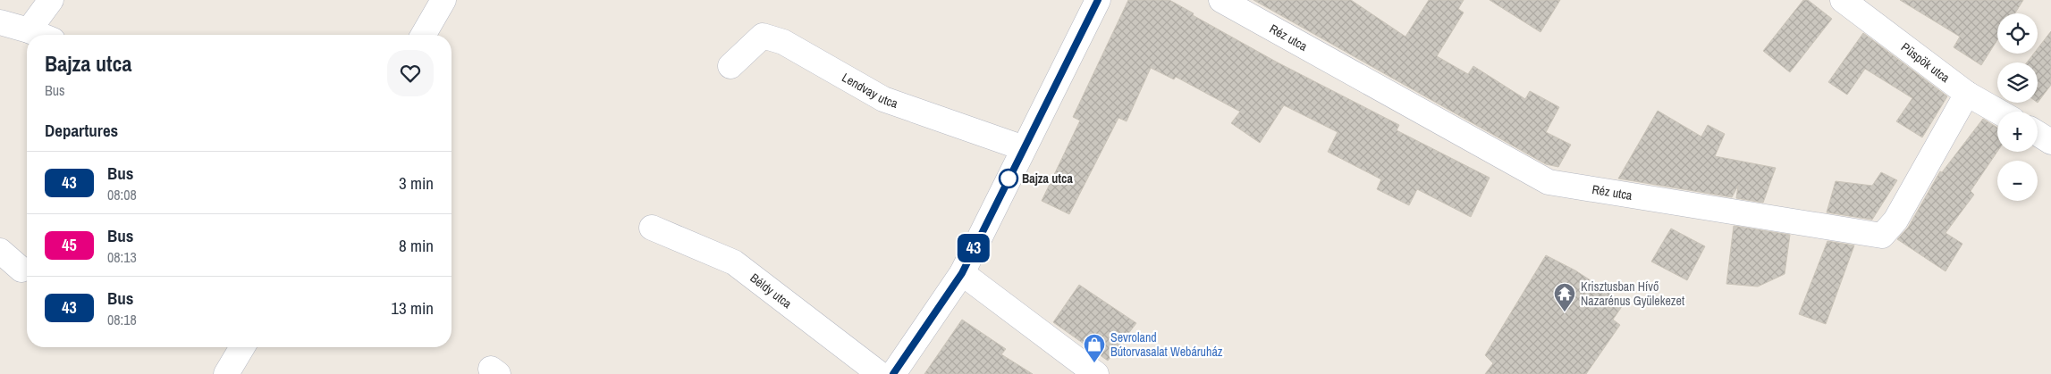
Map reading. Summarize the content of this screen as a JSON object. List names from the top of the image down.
{
  "streets": {
    "street": [
      "Réz utca",
      "Püspök utca",
      "Lendvay utca",
      "Béldy utca"
    ]
  },
  "crossings": [
    ["Réz utca", "Püspök utca"]
  ],
  "places": {
    "other": ["Bajza utca"],
    "temple": ["Krisztusban Hívő Nazarénus Gyülekezet"],
    "shop": ["Sevroland Bútorvasalat Webáruház"]
  },
  "lines": ["bus line 43"],
  "page": {
    "on_map": "43",
    "map_buttons": ["+", "−"],
    "heading": [
      ["Bajza utca", "Bus"],
      "Departures"
    ],
    "list": [
      {
        "mark": "43",
        "name": "Bus",
        "note": "08:08",
        "value": "3 min"
      },
      {
        "mark": "45",
        "name": "Bus",
        "note": "08:13",
        "value": "8 min"
      },
      {
        "mark": "43",
        "name": "Bus",
        "note": "08:18",
        "value": "13 min"
      }
    ]
  }
}
